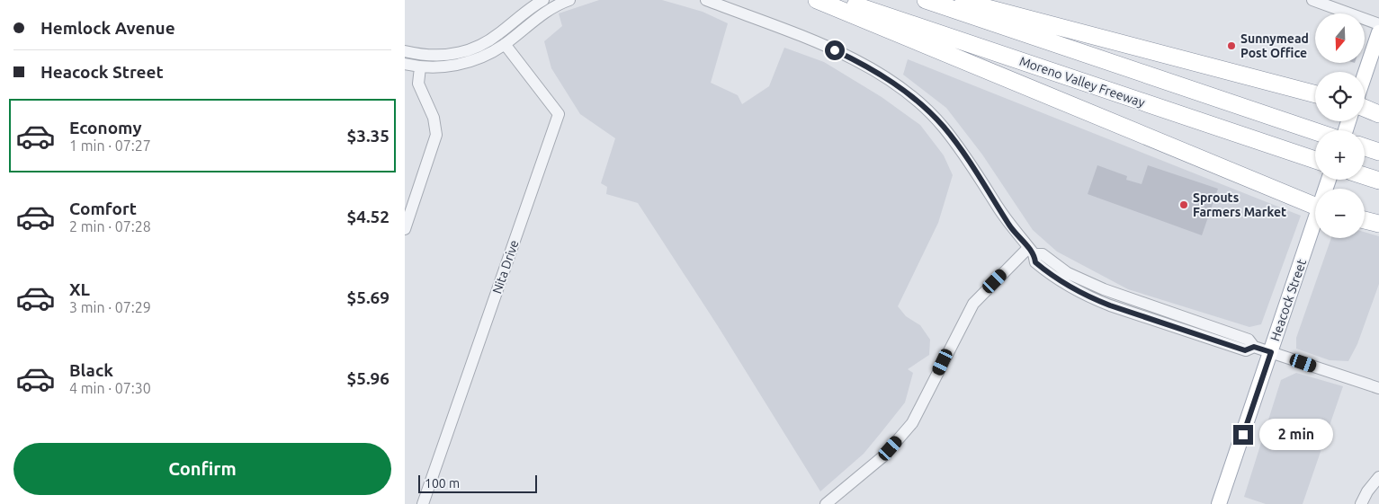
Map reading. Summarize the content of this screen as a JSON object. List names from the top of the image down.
{
  "streets": {
    "highway": ["Moreno Valley Freeway"],
    "main road": ["Heacock Street"],
    "street": ["Nita Drive"]
  },
  "places": ["Sunnymead Post Office", "Sprouts Farmers Market"],
  "scale_bar": "100 m",
  "north": "bottom",
  "page": {
    "banner": ["Hemlock Avenue", "Heacock Street"],
    "map_buttons": ["+", "−"],
    "list": [
      {
        "name": "Economy",
        "note": "1 min · 07:27",
        "value": "$3.35"
      },
      {
        "name": "Comfort",
        "note": "2 min · 07:28",
        "value": "$4.52"
      },
      {
        "name": "XL",
        "note": "3 min · 07:29",
        "value": "$5.69"
      },
      {
        "name": "Black",
        "note": "4 min · 07:30",
        "value": "$5.96"
      }
    ],
    "bubble": "2 min",
    "buttons": "Confirm",
    "scale": "100 m"
  }
}
